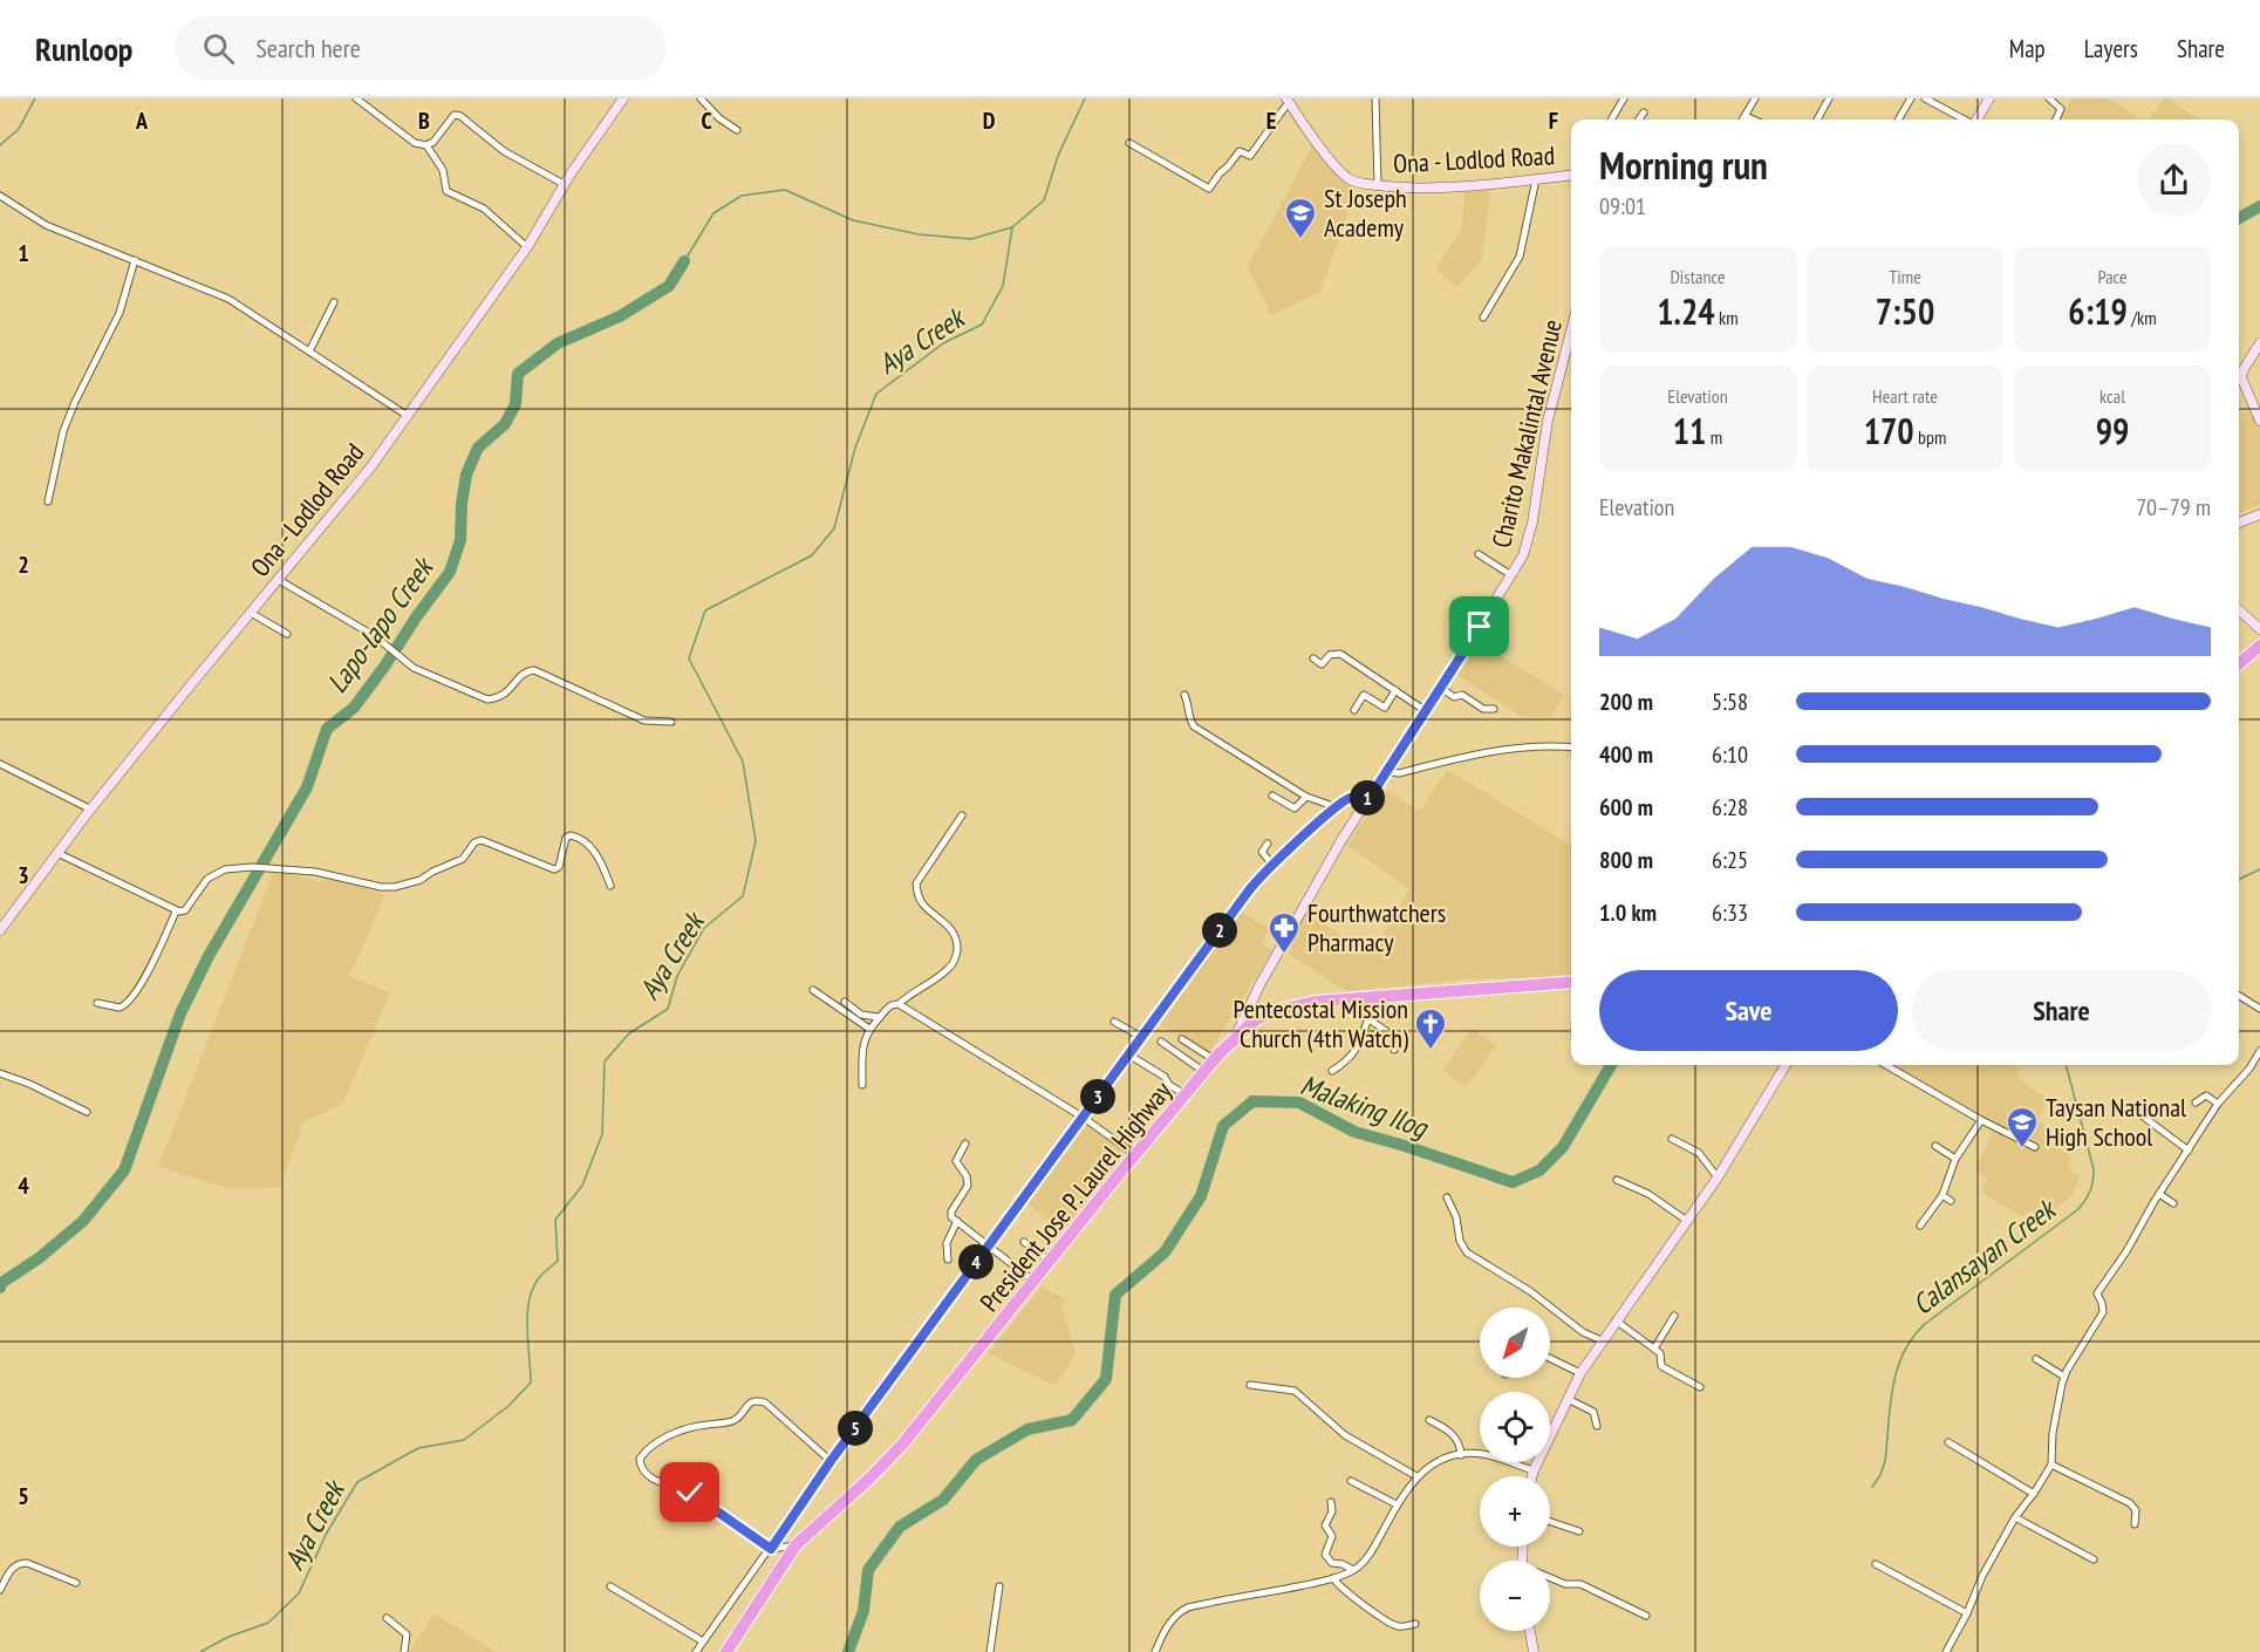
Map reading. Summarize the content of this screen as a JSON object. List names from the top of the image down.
{
  "streets": {
    "highway": ["President Jose P. Laurel Highway"],
    "main road": ["Ona - Lodlod Road", "Charito Makalintal Avenue"]
  },
  "crossings": [
    ["Charito Makalintal Avenue", "President Jose P. Laurel Highway"]
  ],
  "water": [
    "Aya Creek",
    "Lapo-lapo Creek",
    "Malaking Ilog",
    "Calansayan Creek"
  ],
  "places": {
    "school or university": ["St Joseph Academy", "Taysan National High School"],
    "pharmacy": ["Fourthwatchers Pharmacy"],
    "church": ["Pentecostal Mission Church (4th Watch)"]
  },
  "north": "bottom left",
  "page": {
    "header": "Runloop",
    "search": "Search here",
    "nav": ["Map", "Layers", "Share"],
    "heading": ["Morning run", "09:01"],
    "stats": [
      ["Distance", "1.24 km"],
      ["Time", "7:50"],
      ["Pace", "6:19 /km"],
      ["Elevation", "11 m"],
      ["Heart rate", "170 bpm"],
      ["kcal", "99"]
    ],
    "chart": ["Elevation", "70–79 m"],
    "list": [
      {
        "name": "200 m",
        "note": "5:58"
      },
      {
        "name": "400 m",
        "note": "6:10"
      },
      {
        "name": "600 m",
        "note": "6:28"
      },
      {
        "name": "800 m",
        "note": "6:25"
      },
      {
        "name": "1.0 km",
        "note": "6:33"
      }
    ],
    "pins": [
      "1",
      "2",
      "3",
      "4",
      "5"
    ],
    "buttons": ["Save", "Share"],
    "map_buttons": ["+", "−"]
  },
  "grid": {
    "columns": [
      "A",
      "B",
      "C",
      "D",
      "E",
      "F"
    ],
    "rows": [
      "1",
      "2",
      "3",
      "4",
      "5"
    ]
  }
}
